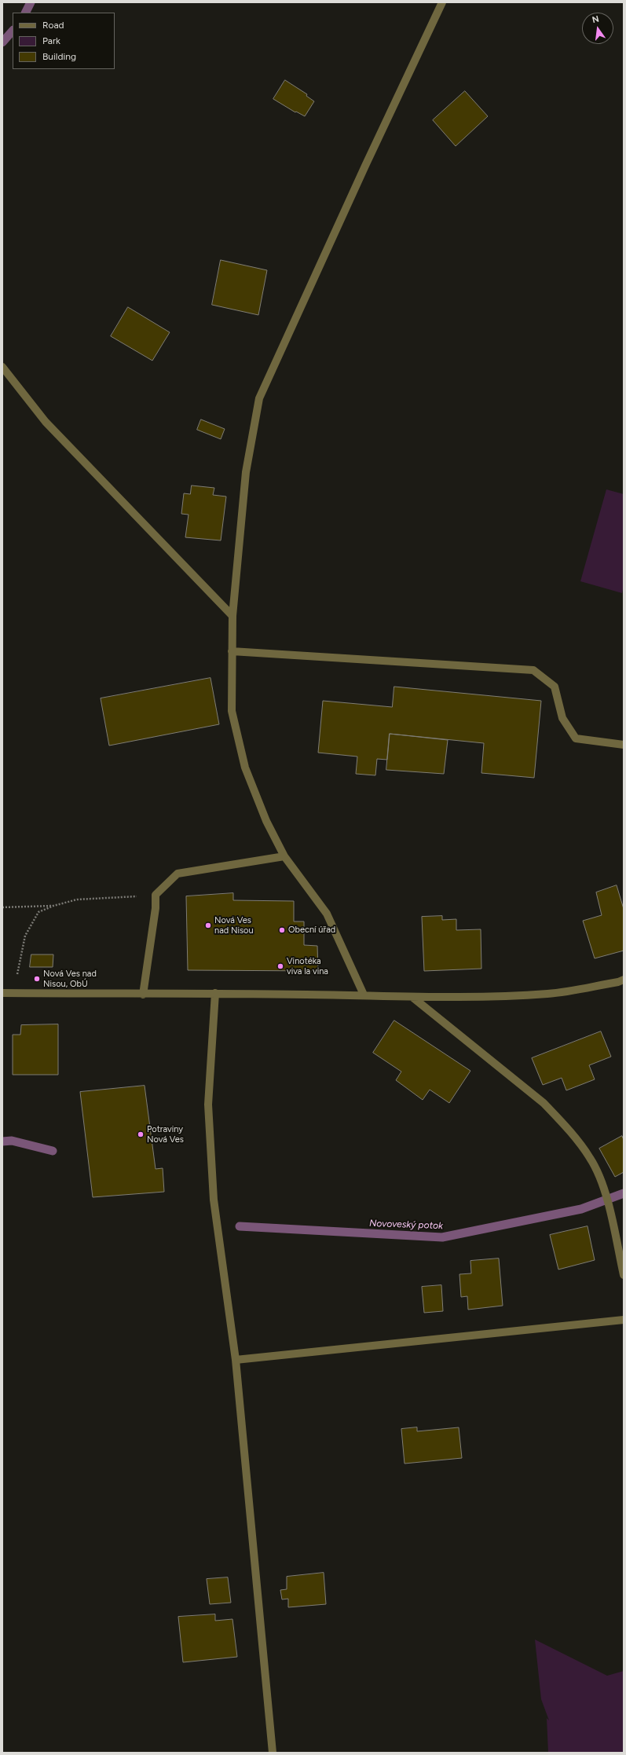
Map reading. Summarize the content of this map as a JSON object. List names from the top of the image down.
{
  "water": ["Novoveský potok"],
  "places": [
    "Nová Ves nad Nisou",
    "Obecní úřad",
    "Vinotéka viva la vina",
    "Nová Ves nad Nisou, ObÚ",
    "Potraviny Nová Ves"
  ],
  "legend": ["Road", "Park", "Building"],
  "north": "top"
}
